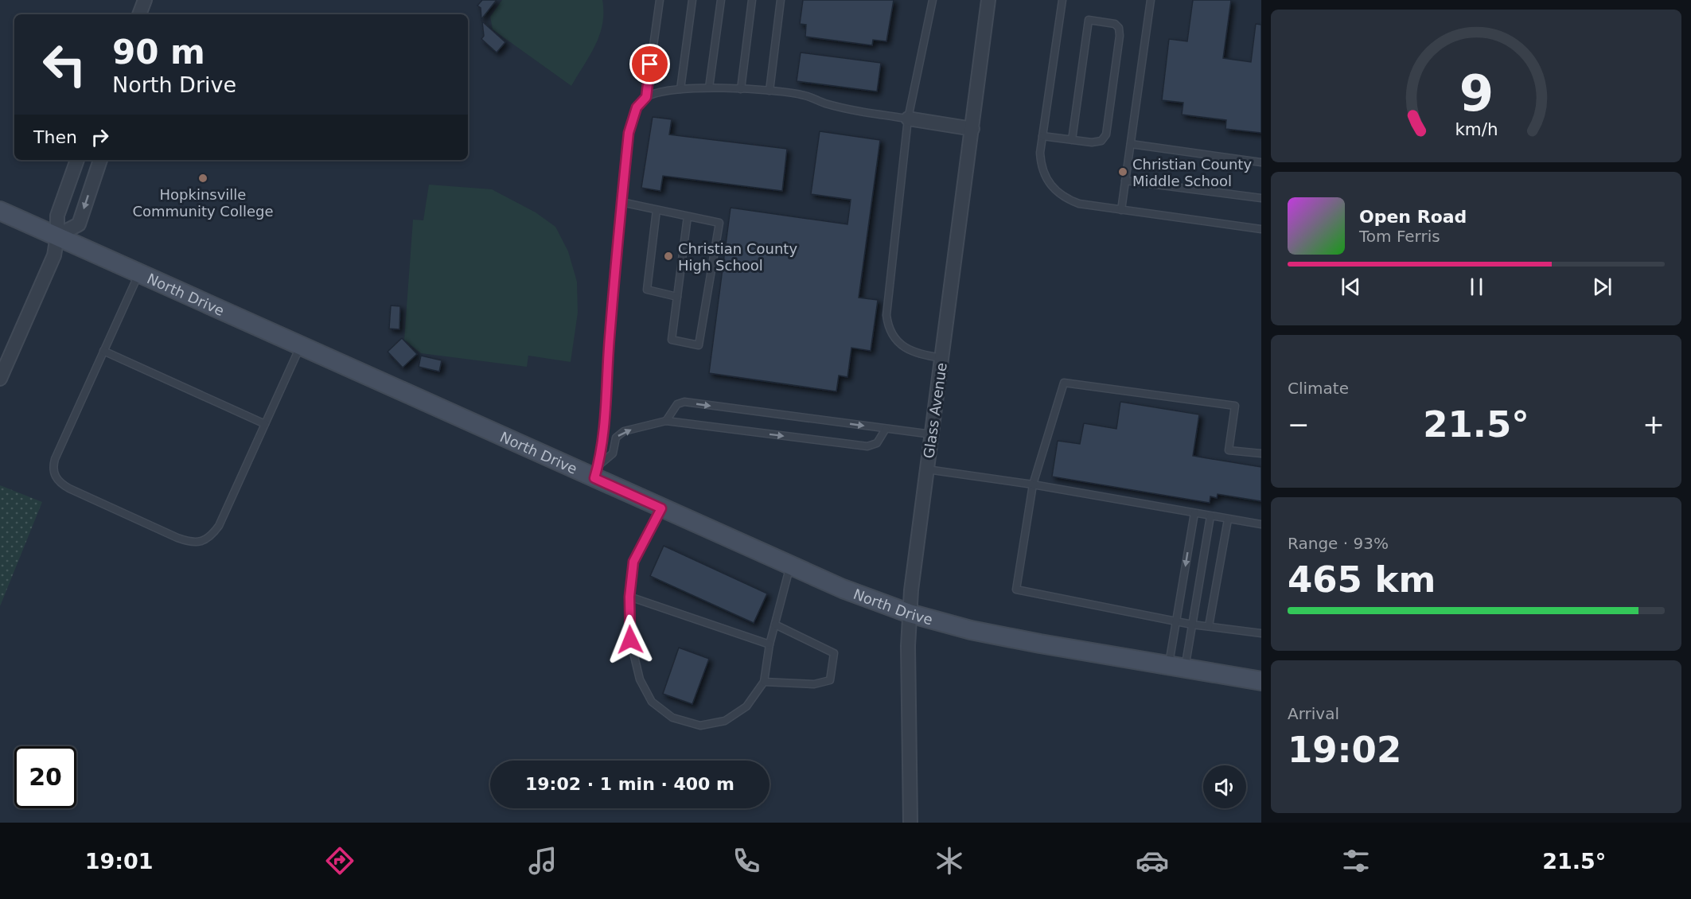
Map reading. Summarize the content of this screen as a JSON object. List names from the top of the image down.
{
  "streets": {
    "main road": ["North Drive"],
    "street": ["Glass Avenue"]
  },
  "crossings": [
    ["North Drive", "Glass Avenue"]
  ],
  "places": ["Christian County Middle School", "Hopkinsville Community College", "Christian County High School"],
  "page": {
    "turn": ["90 m", "North Drive"],
    "then": "Then",
    "song": ["Open Road", "Tom Ferris"],
    "tile": [
      "Climate",
      ["Range · 93%", "465 km"],
      ["Arrival", "19:02"]
    ],
    "heat": ["−", "21.5°", "+"],
    "limit": "20",
    "trip": "19:02 · 1 min · 400 m",
    "tabs": ["19:01", "21.5°"],
    "gauge": ["9", "km/h"]
  }
}
